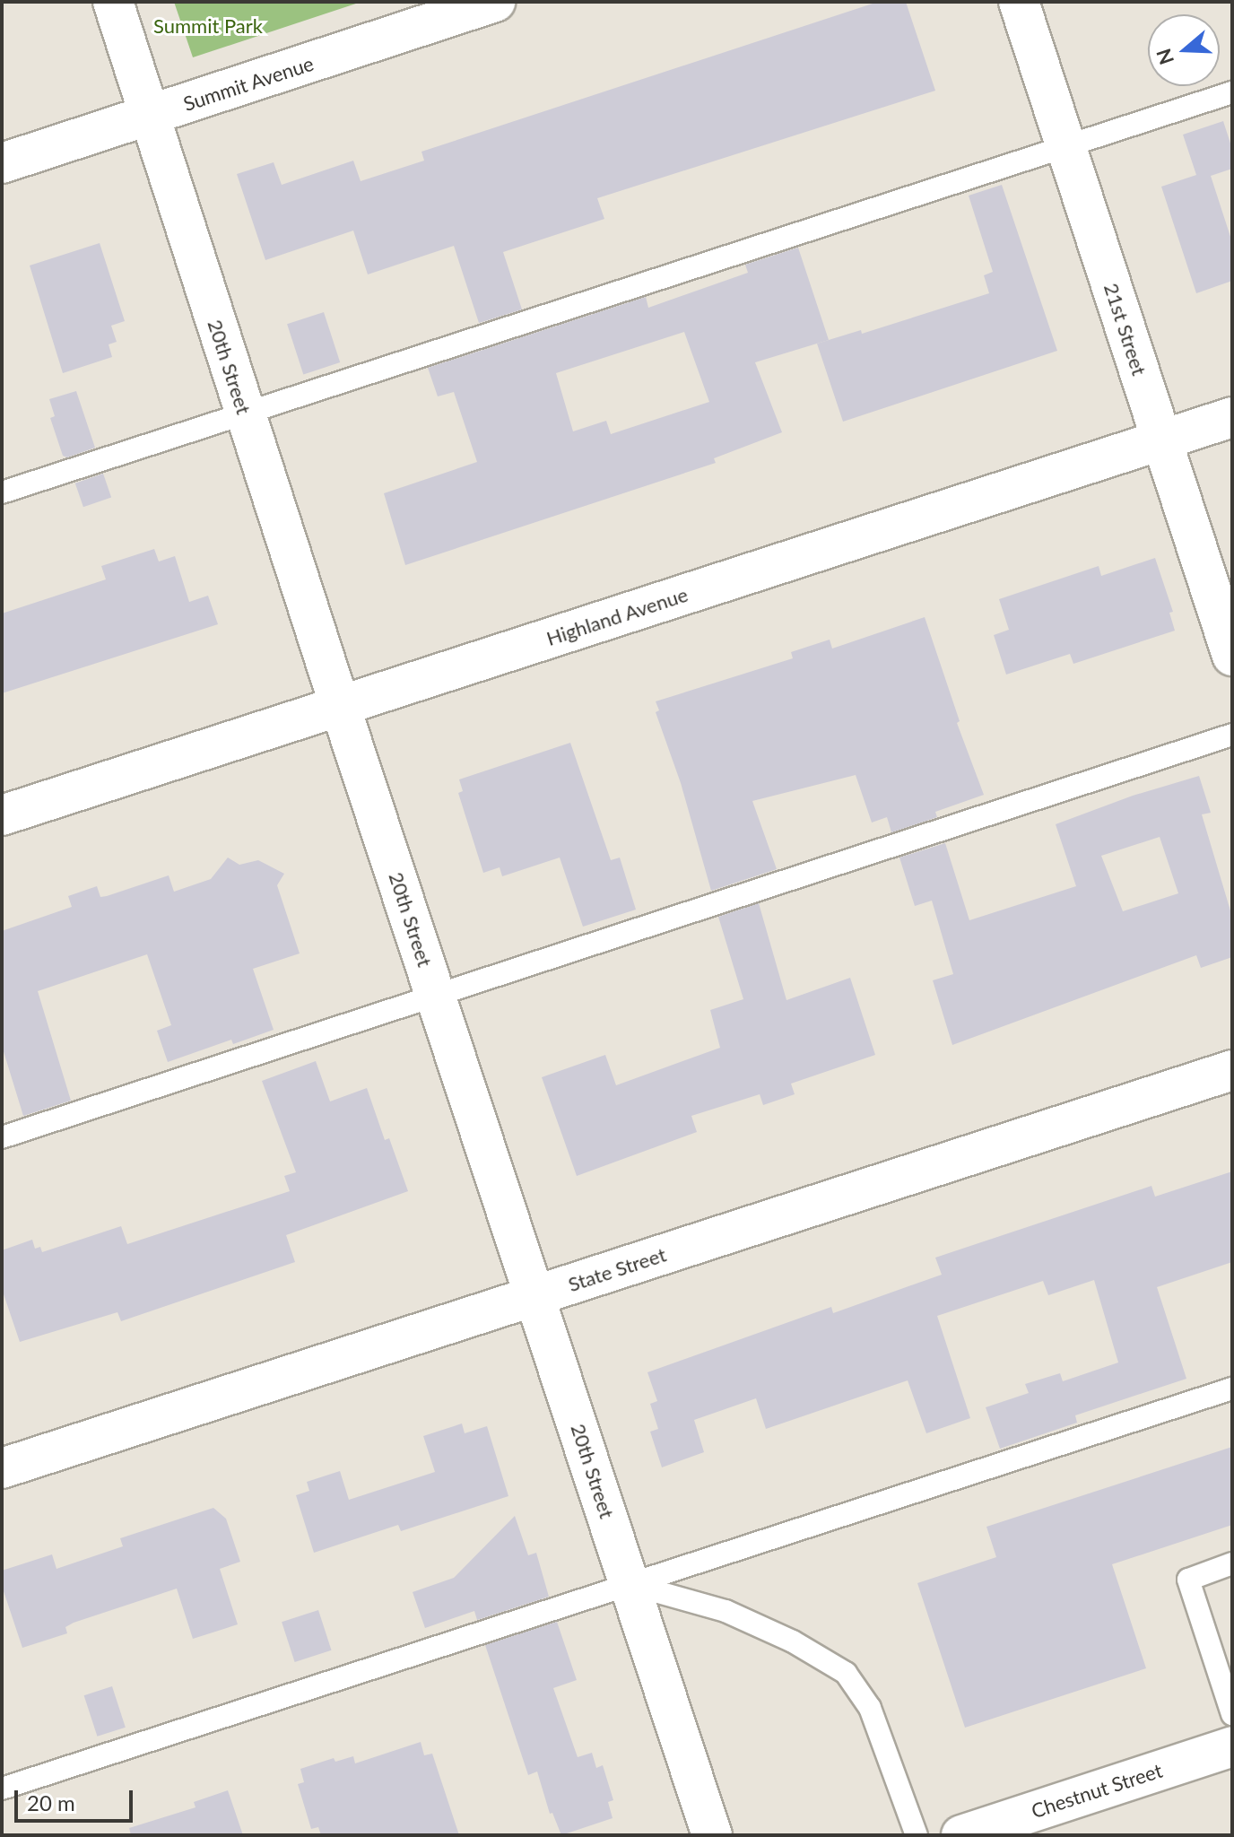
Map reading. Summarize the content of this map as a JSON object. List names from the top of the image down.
{
  "streets": {
    "street": [
      "Summit Avenue",
      "21st Street",
      "20th Street",
      "Highland Avenue",
      "State Street",
      "Chestnut Street"
    ]
  },
  "crossings": [
    ["Summit Avenue", "20th Street"],
    ["21st Street", "Highland Avenue"],
    ["20th Street", "Highland Avenue"],
    ["20th Street", "State Street"]
  ],
  "parks": ["Summit Park"],
  "scale_bar": "20 m",
  "north": "left"
}
